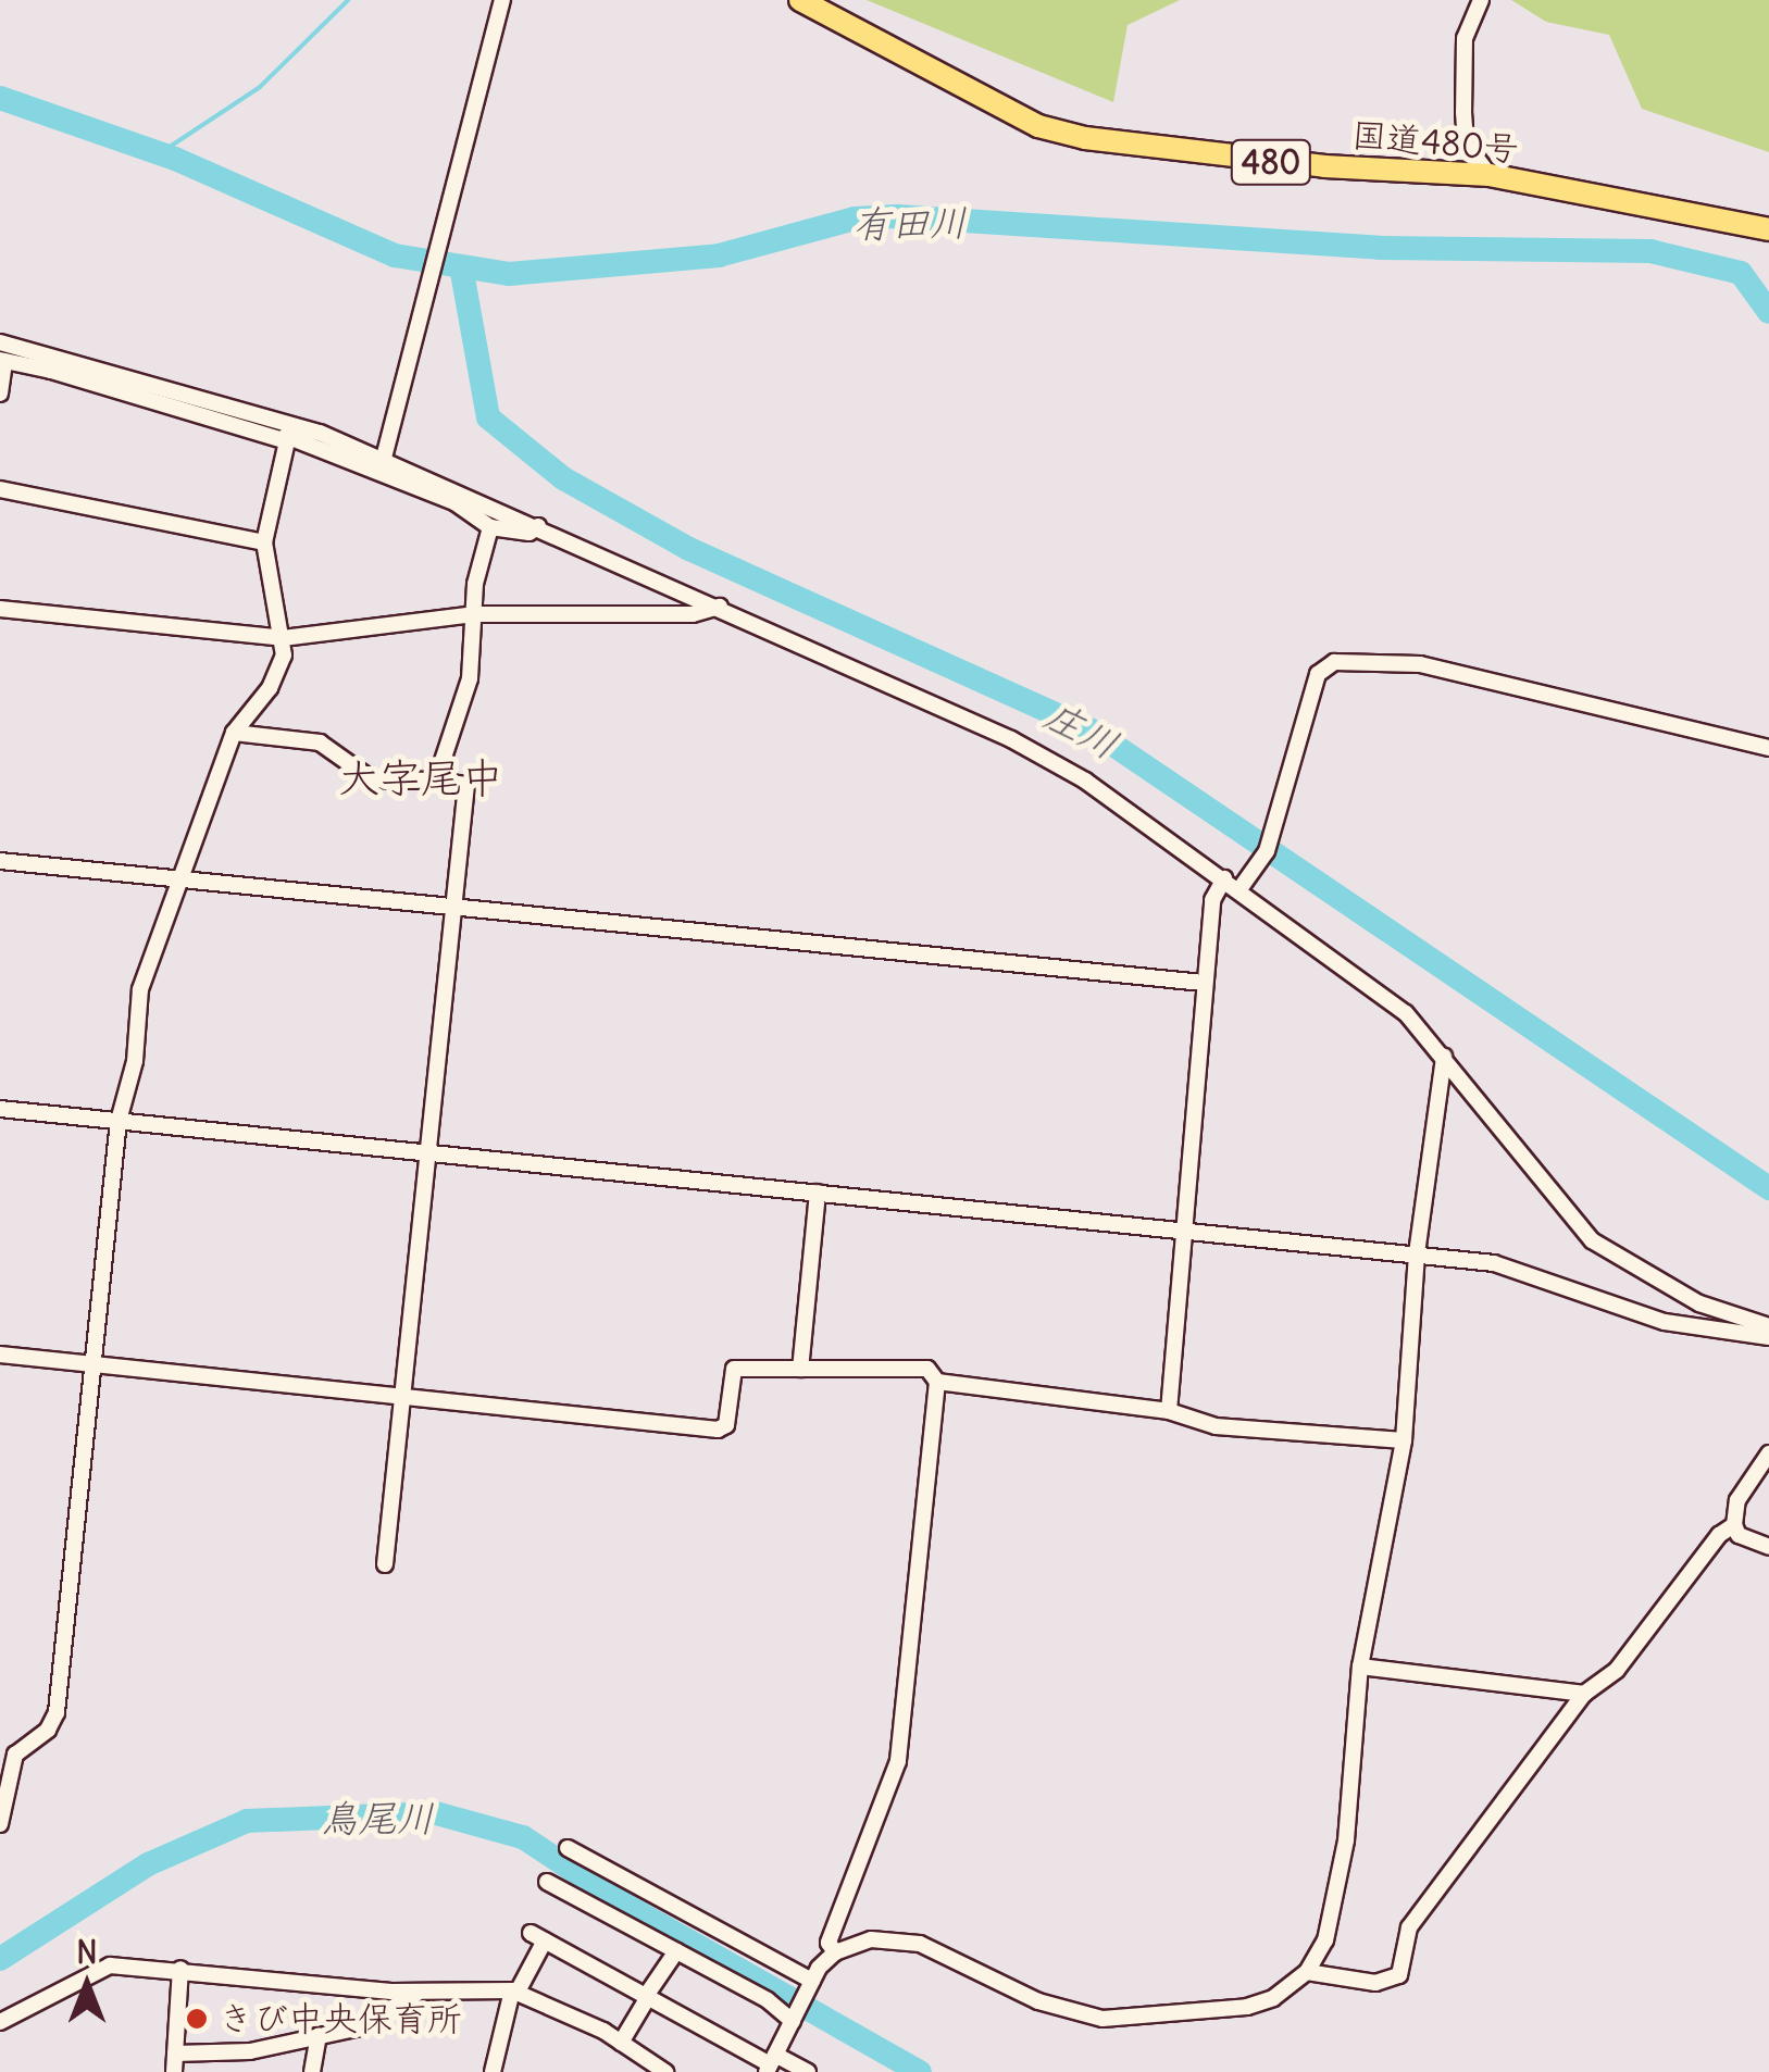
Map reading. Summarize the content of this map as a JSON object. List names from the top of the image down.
{
  "streets": {
    "highway": ["国道480号", "480"]
  },
  "districts": ["大字尾中"],
  "water": ["有田川", "庄川", "鳥尾川"],
  "places": ["きび中央保育所"],
  "north": "top"
}
